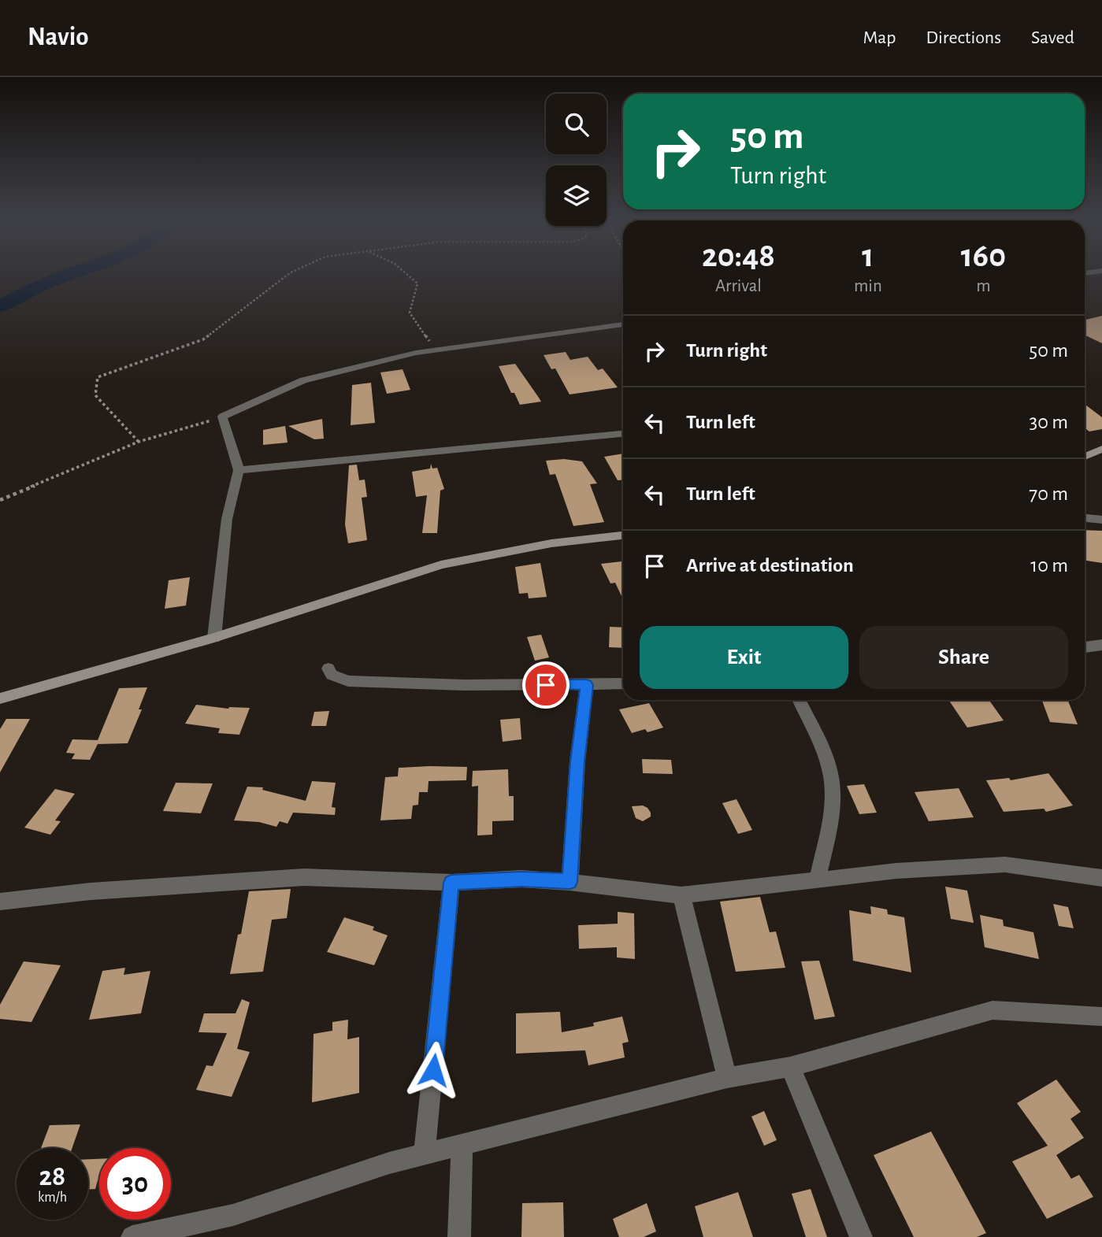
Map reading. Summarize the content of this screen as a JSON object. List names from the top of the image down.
{
  "page": {
    "header": "Navio",
    "nav": ["Map", "Directions", "Saved"],
    "turn": ["50 m", "Turn right"],
    "eta": [
      "20:48",
      "Arrival",
      "1",
      "min",
      "160",
      "m"
    ],
    "list": [
      {
        "name": "Turn right",
        "value": "50 m"
      },
      {
        "name": "Turn left",
        "value": "30 m"
      },
      {
        "name": "Turn left",
        "value": "70 m"
      },
      {
        "name": "Arrive at destination",
        "value": "10 m"
      }
    ],
    "buttons": ["Exit", "Share"],
    "speed": "28 km/h",
    "limit": "30"
  }
}
